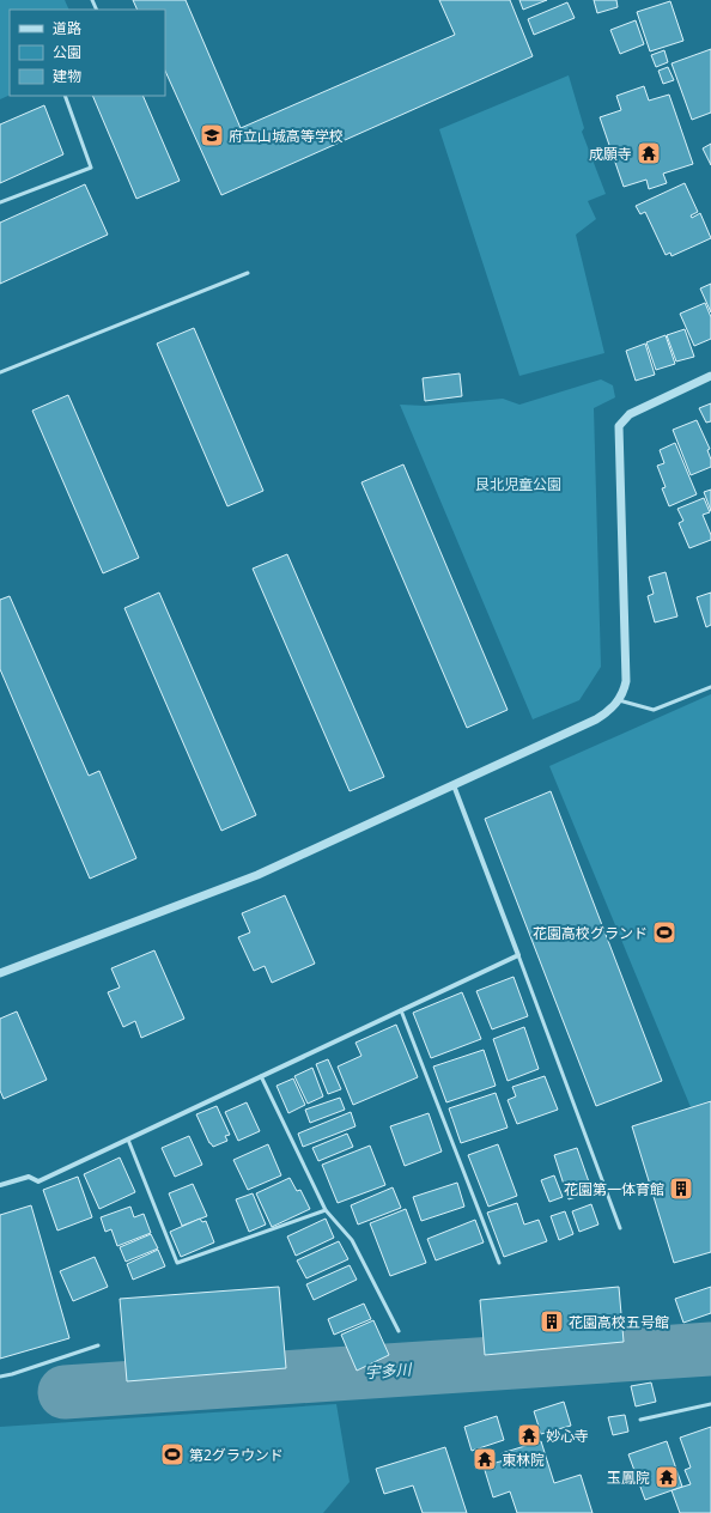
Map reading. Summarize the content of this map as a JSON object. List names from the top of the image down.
{
  "water": ["宇多川"],
  "parks": ["艮北児童公園"],
  "places": {
    "school or university": ["府立山城高等学校"],
    "temple": [
      "成願寺",
      "妙心寺",
      "東林院",
      "玉鳳院"
    ],
    "sports": ["花園高校グランド", "第2グラウンド"],
    "building": ["花園第一体育館", "花園高校五号館"]
  },
  "legend": ["道路", "公園", "建物"]
}
